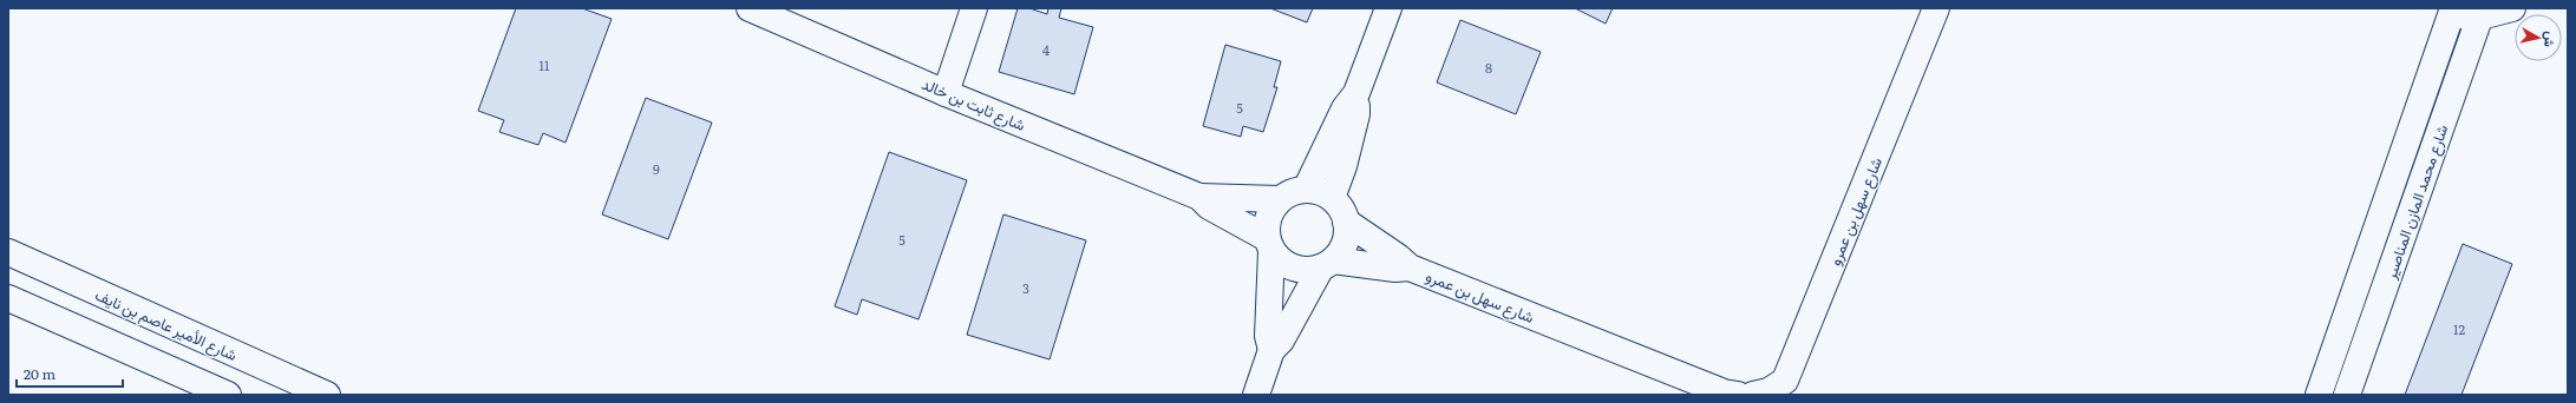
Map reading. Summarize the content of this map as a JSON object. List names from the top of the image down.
{
  "streets": {
    "street": [
      "شارع ثابت بن خالد",
      "شارع محمد المازن المناصير",
      "شارع سهل بن عمرو",
      "شارع الأمير عاصم بن نايف"
    ]
  },
  "crossings": [
    ["شارع ثابت بن خالد", "شارع سهل بن عمرو"]
  ],
  "house_numbers": [
    "4",
    "11",
    "8",
    "5",
    "9",
    "5",
    "3",
    "12"
  ],
  "scale_bar": "20 m",
  "north": "right"
}
